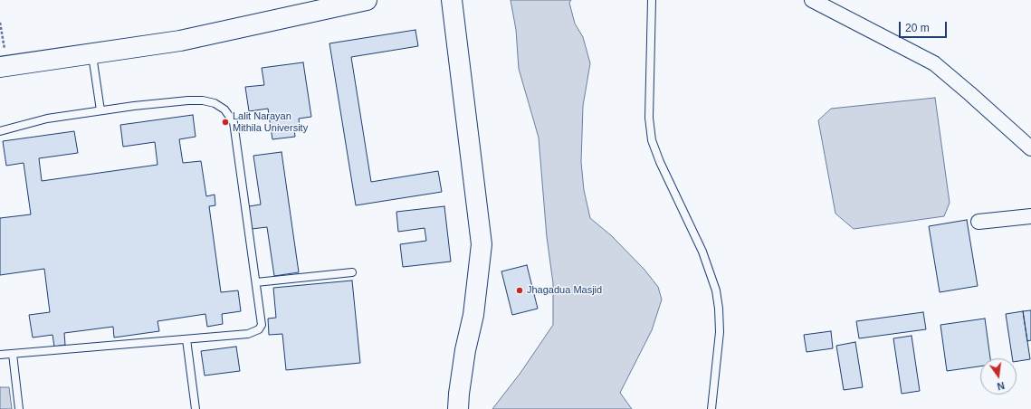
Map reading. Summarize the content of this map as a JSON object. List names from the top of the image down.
{
  "places": ["Lalit Narayan Mithila University", "Jhagadua Masjid"],
  "scale_bar": "20 m",
  "north": "bottom"
}
